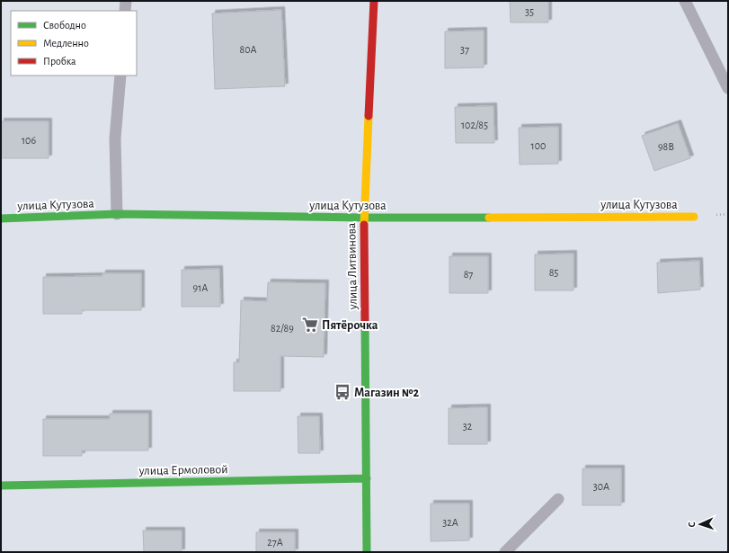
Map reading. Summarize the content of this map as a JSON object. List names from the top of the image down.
{
  "streets": {
    "street": ["улица Кутузова", "улица Литвинова", "улица Ермоловой"]
  },
  "crossings": [
    ["улица Кутузова", "улица Литвинова"],
    ["улица Литвинова", "улица Ермоловой"]
  ],
  "places": {
    "supermarket": ["Пятёрочка"],
    "bus stop": ["Магазин №2"]
  },
  "house_numbers": [
    "35",
    "80А",
    "37",
    "102/85",
    "106",
    "100",
    "98В",
    "85",
    "87",
    "91А",
    "82/89",
    "32",
    "30А",
    "32А",
    "27А"
  ],
  "legend": ["Свободно", "Медленно", "Пробка"],
  "north": "left"
}
